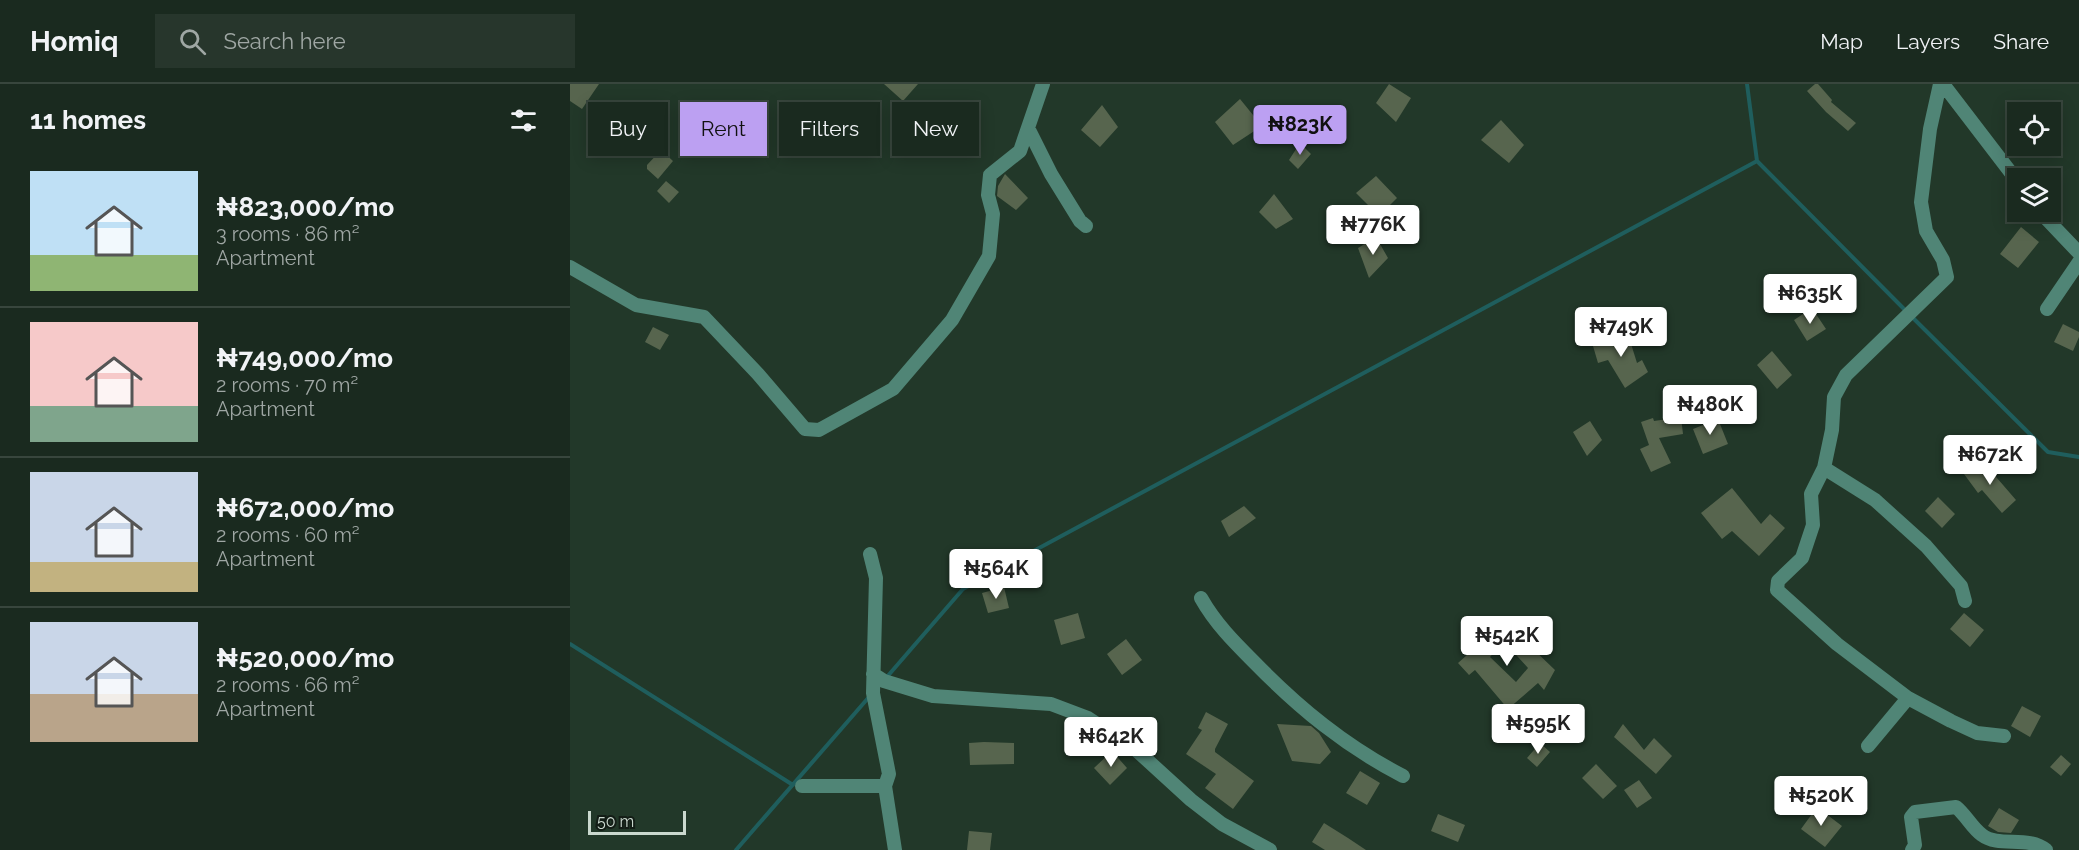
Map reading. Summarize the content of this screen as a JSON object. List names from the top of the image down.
{
  "scale_bar": "50 m",
  "page": {
    "header": "Homiq",
    "search": "Search here",
    "nav": ["Map", "Layers", "Share"],
    "heading": "11 homes",
    "chip": [
      "Buy",
      "Rent",
      "Filters",
      "New"
    ],
    "price": [
      "₦823K",
      "₦776K",
      "₦635K",
      "₦749K",
      "₦480K",
      "₦672K",
      "₦564K",
      "₦542K",
      "₦595K",
      "₦642K",
      "₦520K"
    ],
    "list": [
      {
        "name": "₦823,000/mo",
        "note": "3 rooms · 86 m² · Apartment"
      },
      {
        "name": "₦749,000/mo",
        "note": "2 rooms · 70 m² · Apartment"
      },
      {
        "name": "₦672,000/mo",
        "note": "2 rooms · 60 m² · Apartment"
      },
      {
        "name": "₦520,000/mo",
        "note": "2 rooms · 66 m² · Apartment"
      }
    ],
    "scale": "50 m"
  }
}
